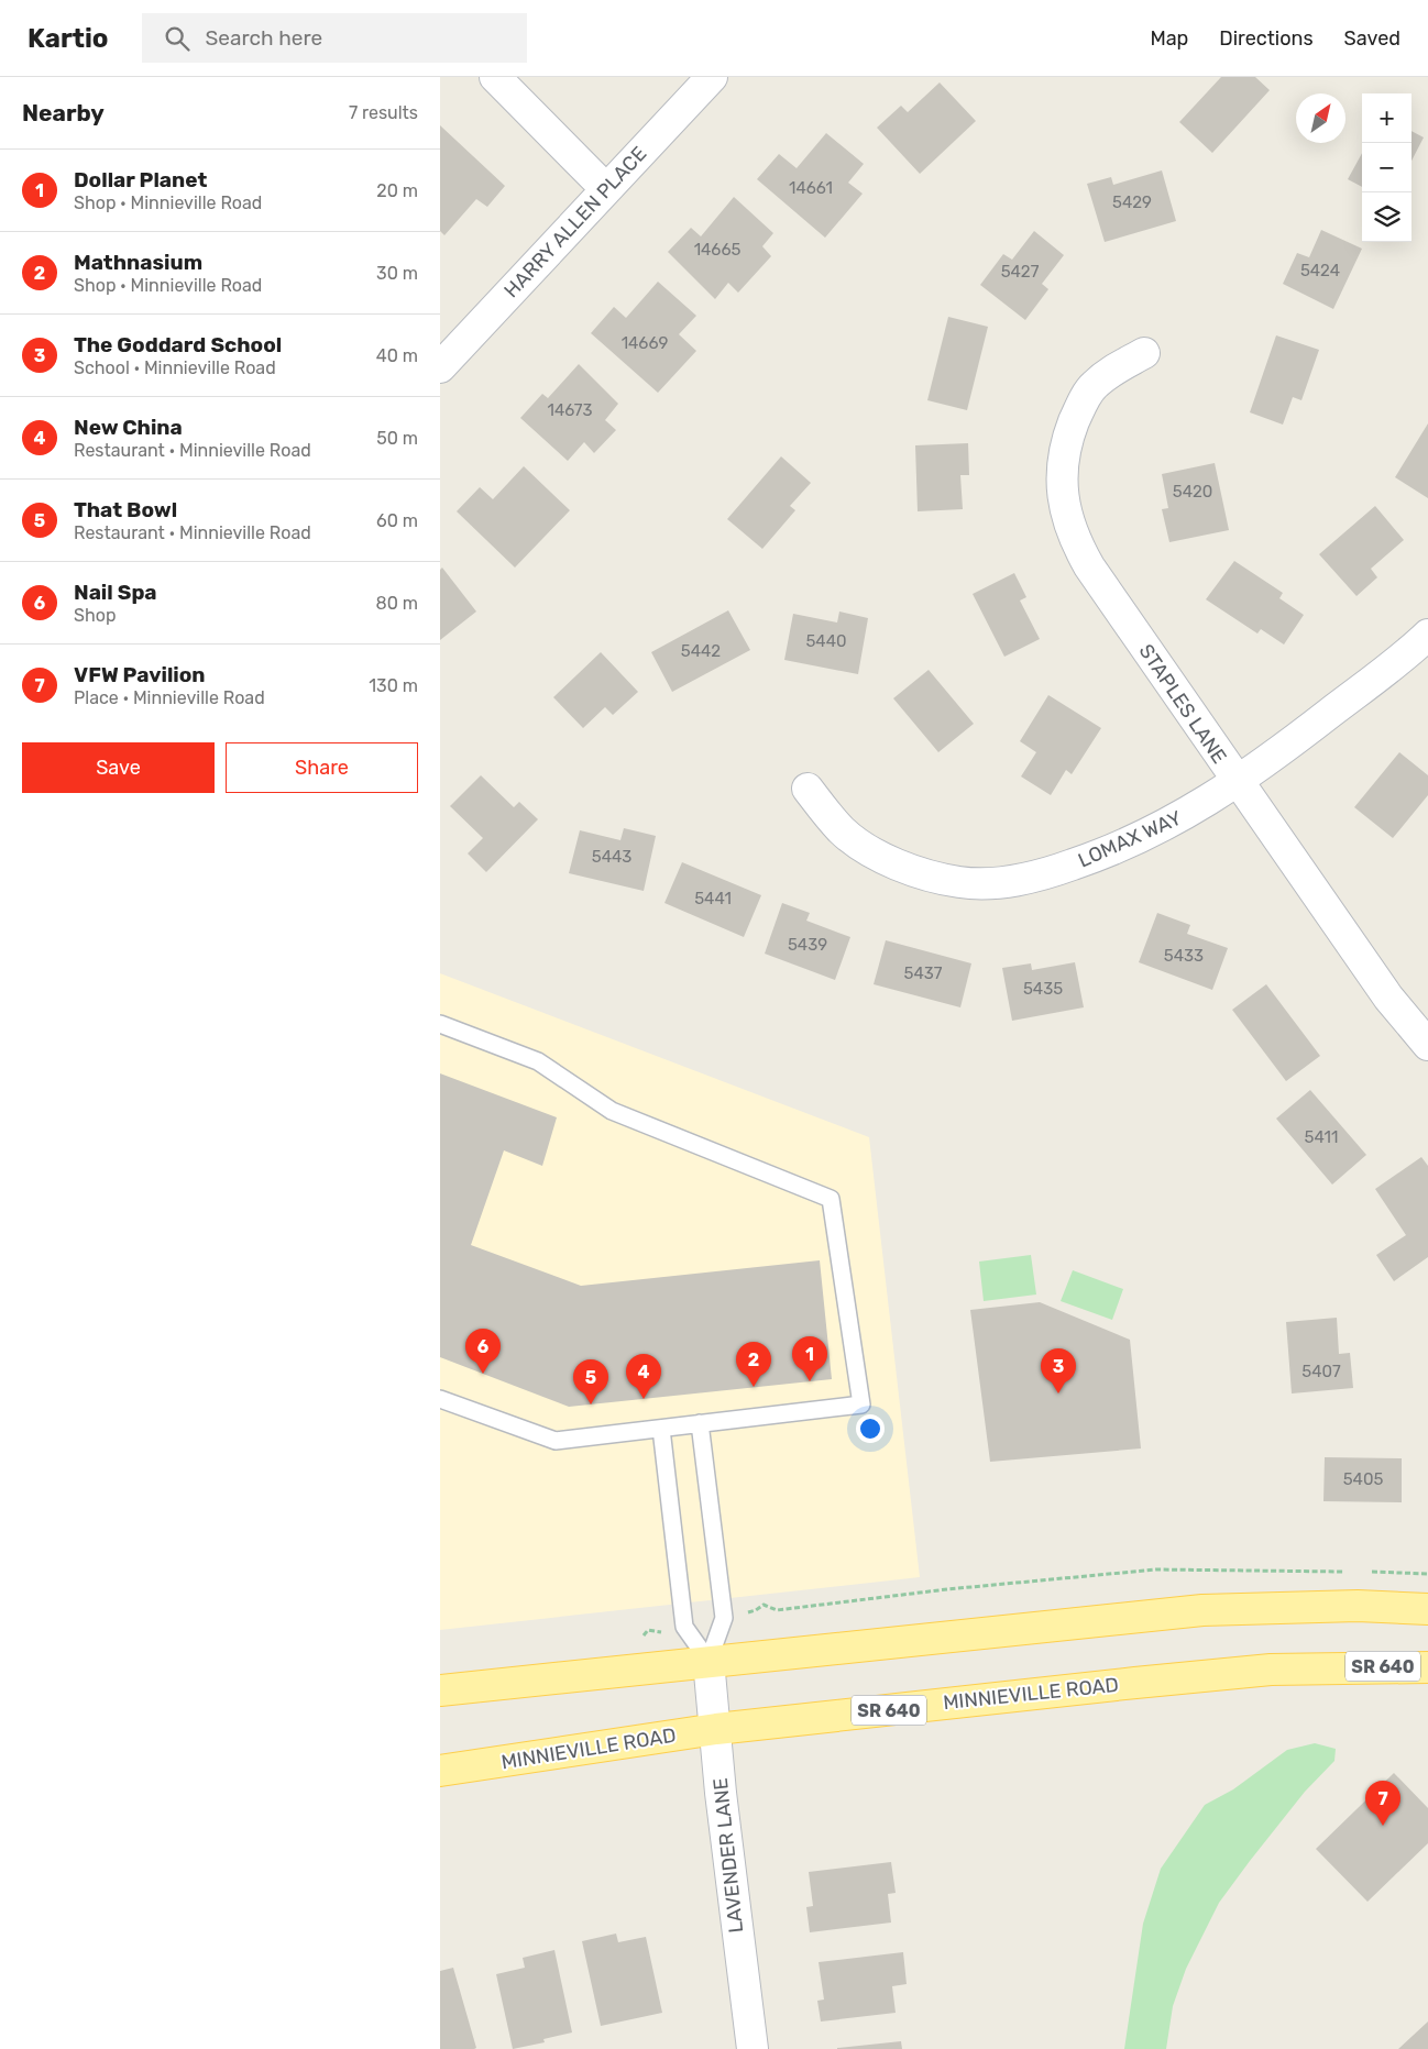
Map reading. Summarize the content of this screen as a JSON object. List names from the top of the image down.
{
  "streets": {
    "main road": ["SR 640", "MINNIEVILLE ROAD"],
    "street": [
      "HARRY ALLEN PLACE",
      "STAPLES LANE",
      "LOMAX WAY",
      "LAVENDER LANE"
    ]
  },
  "crossings": [
    ["STAPLES LANE", "LOMAX WAY"],
    ["MINNIEVILLE ROAD", "LAVENDER LANE"]
  ],
  "house_numbers": [
    "14661",
    "5429",
    "14665",
    "5424",
    "5427",
    "14669",
    "14673",
    "5420",
    "5440",
    "5442",
    "5443",
    "5441",
    "5439",
    "5433",
    "5437",
    "5435",
    "5411",
    "5407",
    "5405"
  ],
  "north": "top right",
  "page": {
    "header": "Kartio",
    "search": "Search here",
    "nav": ["Map", "Directions", "Saved"],
    "heading": ["Nearby", "7 results"],
    "map_buttons": ["+", "−"],
    "list": [
      {
        "mark": "1",
        "name": "Dollar Planet",
        "note": "Shop · Minnieville Road",
        "value": "20 m"
      },
      {
        "mark": "2",
        "name": "Mathnasium",
        "note": "Shop · Minnieville Road",
        "value": "30 m"
      },
      {
        "mark": "3",
        "name": "The Goddard School",
        "note": "School · Minnieville Road",
        "value": "40 m"
      },
      {
        "mark": "4",
        "name": "New China",
        "note": "Restaurant · Minnieville Road",
        "value": "50 m"
      },
      {
        "mark": "5",
        "name": "That Bowl",
        "note": "Restaurant · Minnieville Road",
        "value": "60 m"
      },
      {
        "mark": "6",
        "name": "Nail Spa",
        "note": "Shop",
        "value": "80 m"
      },
      {
        "mark": "7",
        "name": "VFW Pavilion",
        "note": "Place · Minnieville Road",
        "value": "130 m"
      }
    ],
    "buttons": ["Save", "Share"],
    "pins": [
      "6",
      "1",
      "2",
      "3",
      "4",
      "5",
      "7"
    ]
  }
}
